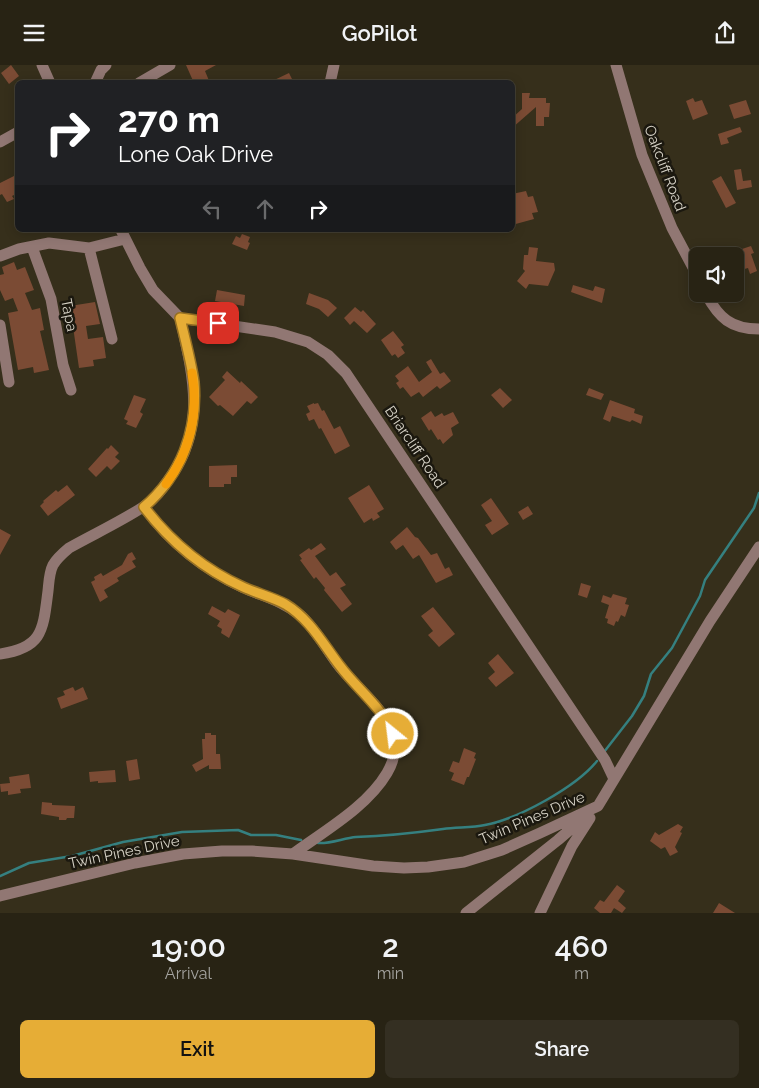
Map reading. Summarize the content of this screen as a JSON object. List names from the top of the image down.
{
  "streets": {
    "street": [
      "Oakcliff Road",
      "Tapa",
      "Briarcliff Road",
      "Twin Pines Drive"
    ]
  },
  "crossings": [
    ["Briarcliff Road", "Twin Pines Drive"]
  ],
  "page": {
    "header": "GoPilot",
    "turn": ["270 m", "Lone Oak Drive"],
    "eta": [
      "19:00",
      "Arrival",
      "2",
      "min",
      "460",
      "m"
    ],
    "buttons": ["Exit", "Share"]
  }
}
